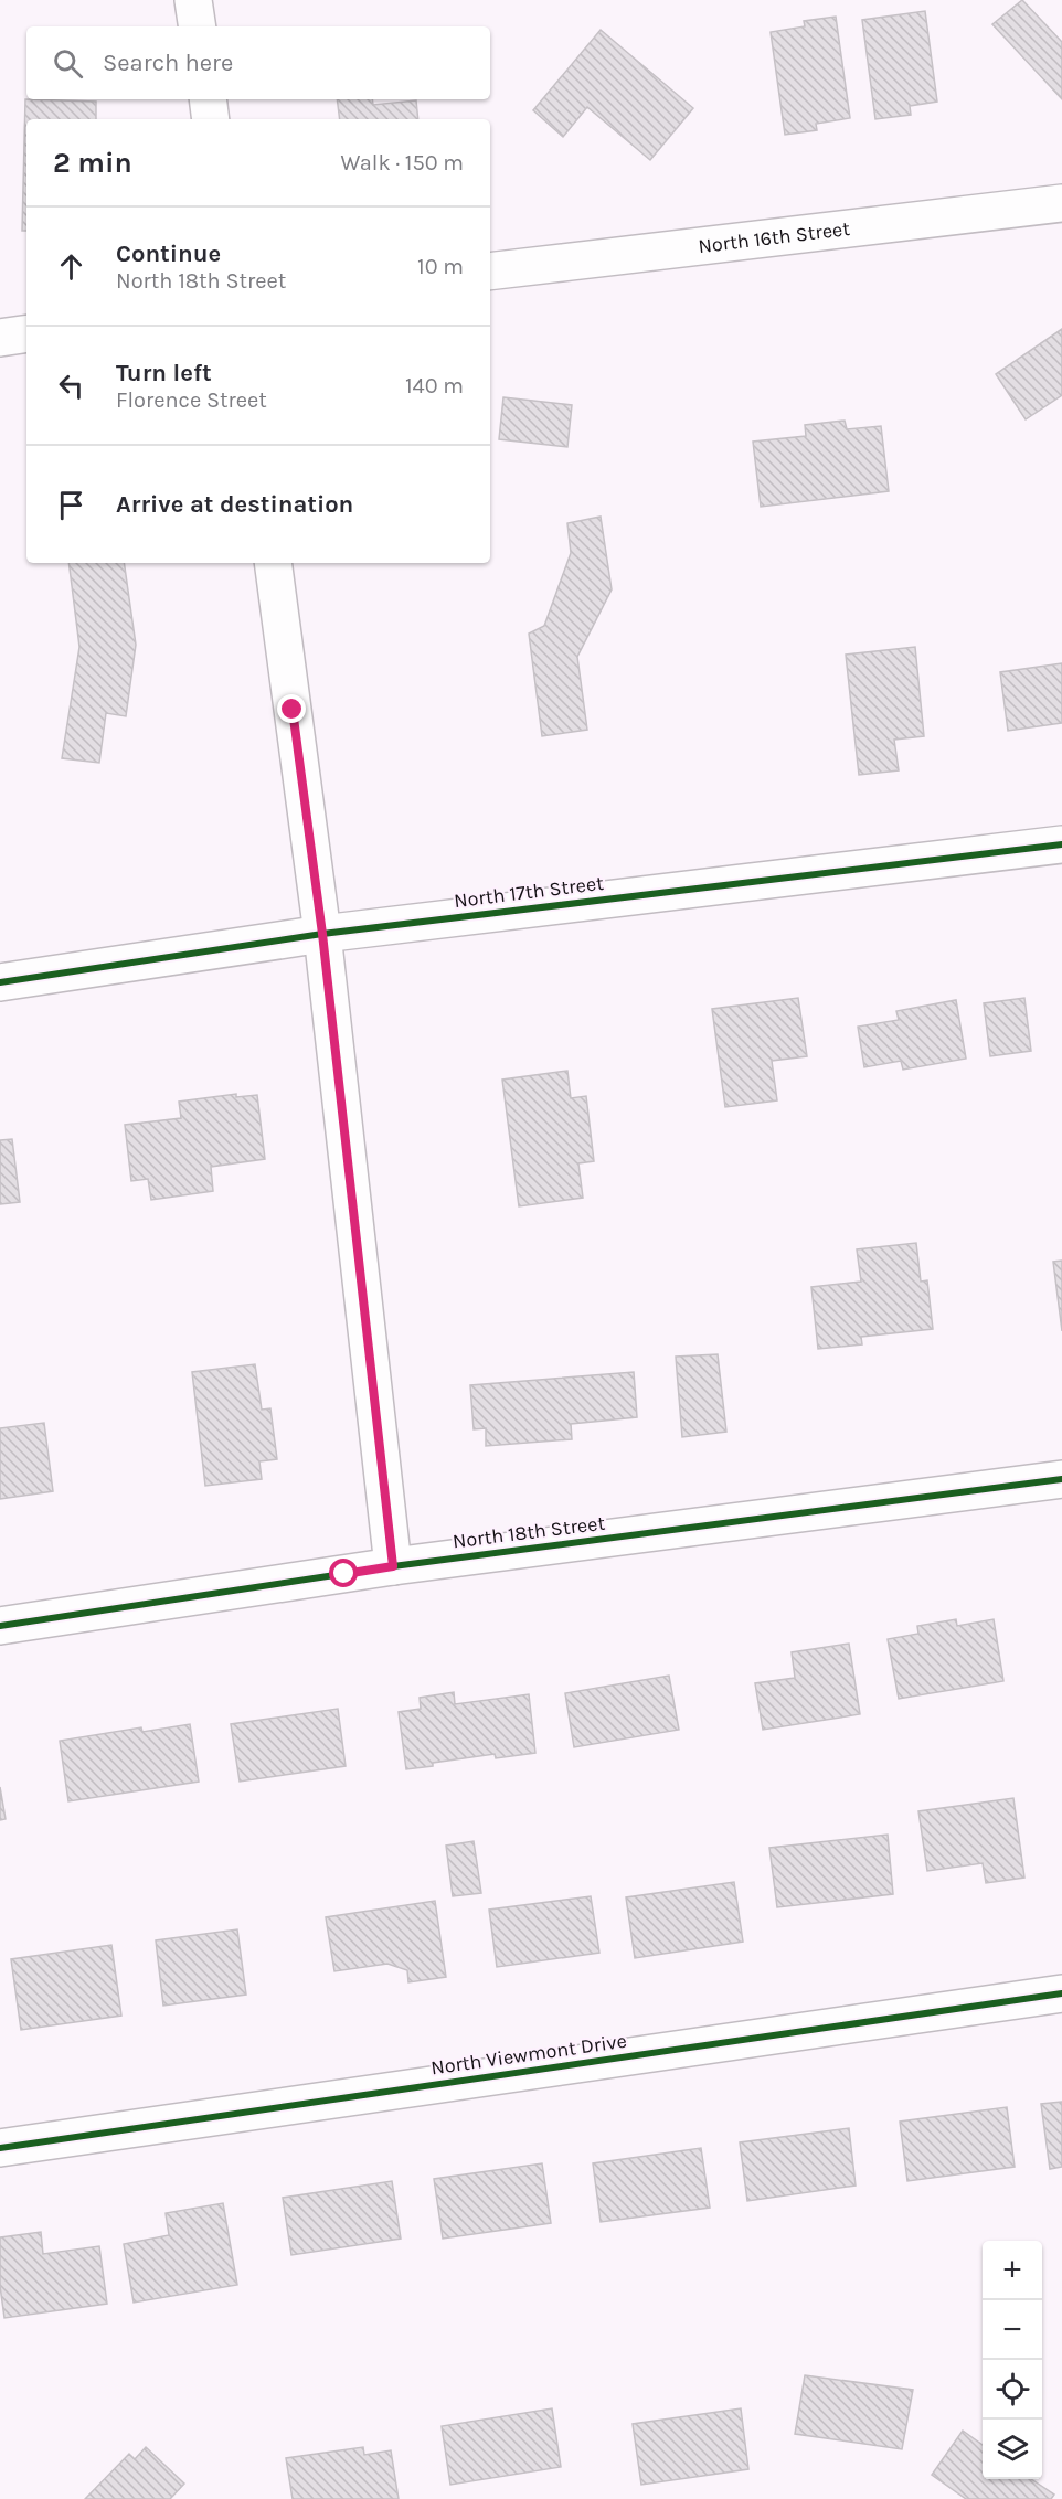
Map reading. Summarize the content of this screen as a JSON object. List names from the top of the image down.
{
  "streets": {
    "street": [
      "North 16th Street",
      "North 17th Street",
      "North 18th Street",
      "North Viewmont Drive"
    ]
  },
  "page": {
    "search": "Search here",
    "heading": ["2 min", "Walk · 150 m"],
    "list": [
      ["Continue", "North 18th Street", "10 m"],
      ["Turn left", "Florence Street", "140 m"],
      "Arrive at destination"
    ],
    "map_buttons": ["+", "−"]
  }
}
